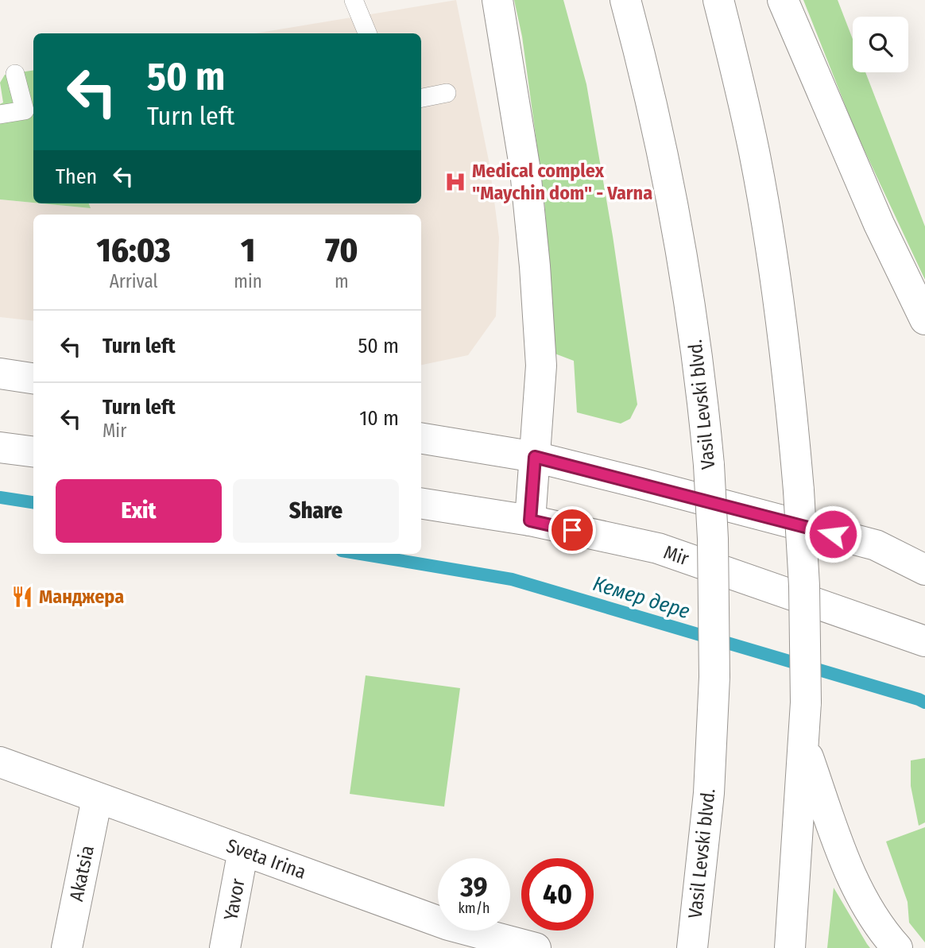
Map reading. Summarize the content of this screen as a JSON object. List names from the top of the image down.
{
  "streets": {
    "main road": [
      "Vasil Levski blvd.",
      "Mir",
      "Sveta Irina",
      "Akatsia",
      "Yavor"
    ]
  },
  "crossings": [
    ["Sveta Irina", "Akatsia"],
    ["Sveta Irina", "Yavor"]
  ],
  "water": ["Кемер дере"],
  "places": {
    "hospital": ["Medical complex \"Maychin dom\" - Varna"],
    "restaurant": ["Манджера"]
  },
  "page": {
    "turn": ["50 m", "Turn left"],
    "then": "Then",
    "eta": [
      "16:03",
      "Arrival",
      "1",
      "min",
      "70",
      "m"
    ],
    "list": [
      {
        "name": "Turn left",
        "value": "50 m"
      },
      {
        "name": "Turn left",
        "note": "Mir",
        "value": "10 m"
      }
    ],
    "buttons": ["Exit", "Share"],
    "speed": "39 km/h",
    "limit": "40"
  }
}
